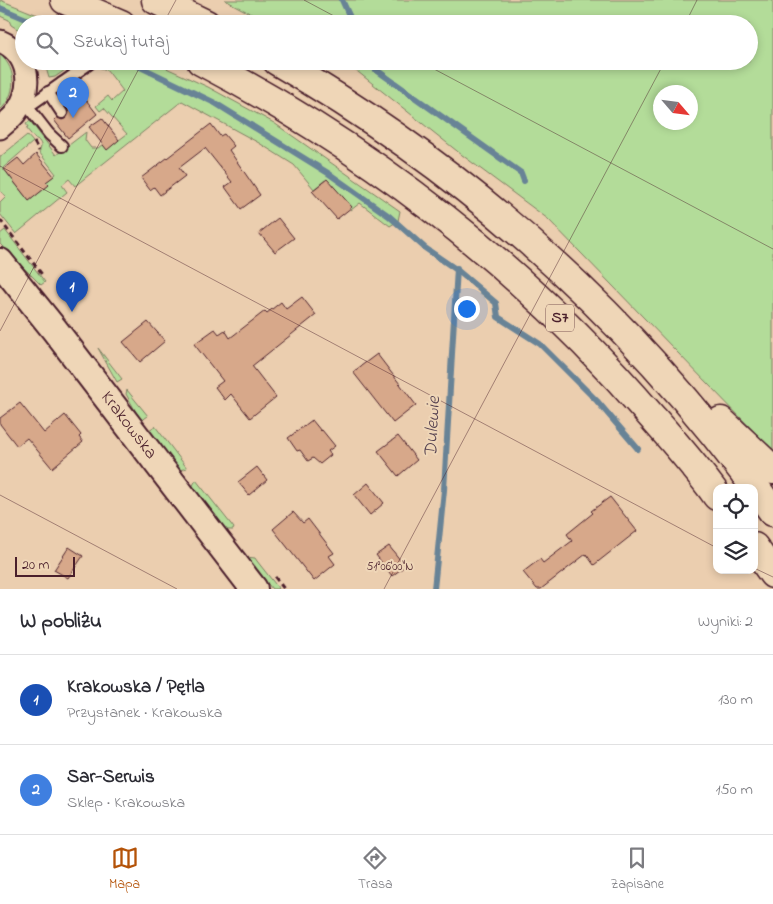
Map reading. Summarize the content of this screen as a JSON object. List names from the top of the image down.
{
  "streets": {
    "highway": ["S7"],
    "street": ["Krakowska"]
  },
  "water": ["Dulewie"],
  "scale_bar": "20 m",
  "north": "bottom right",
  "page": {
    "search": "Szukaj tutaj",
    "pins": ["2", "1"],
    "scale": "20 m",
    "heading": ["W pobliżu", "Wyniki: 2"],
    "list": [
      {
        "mark": "1",
        "name": "Krakowska / Pętla",
        "note": "Przystanek · Krakowska",
        "value": "130 m"
      },
      {
        "mark": "2",
        "name": "Sar-Serwis",
        "note": "Sklep · Krakowska",
        "value": "150 m"
      }
    ],
    "nav": ["Mapa", "Trasa", "Zapisane"]
  },
  "coordinates": ["51°06'00\"N"]
}
